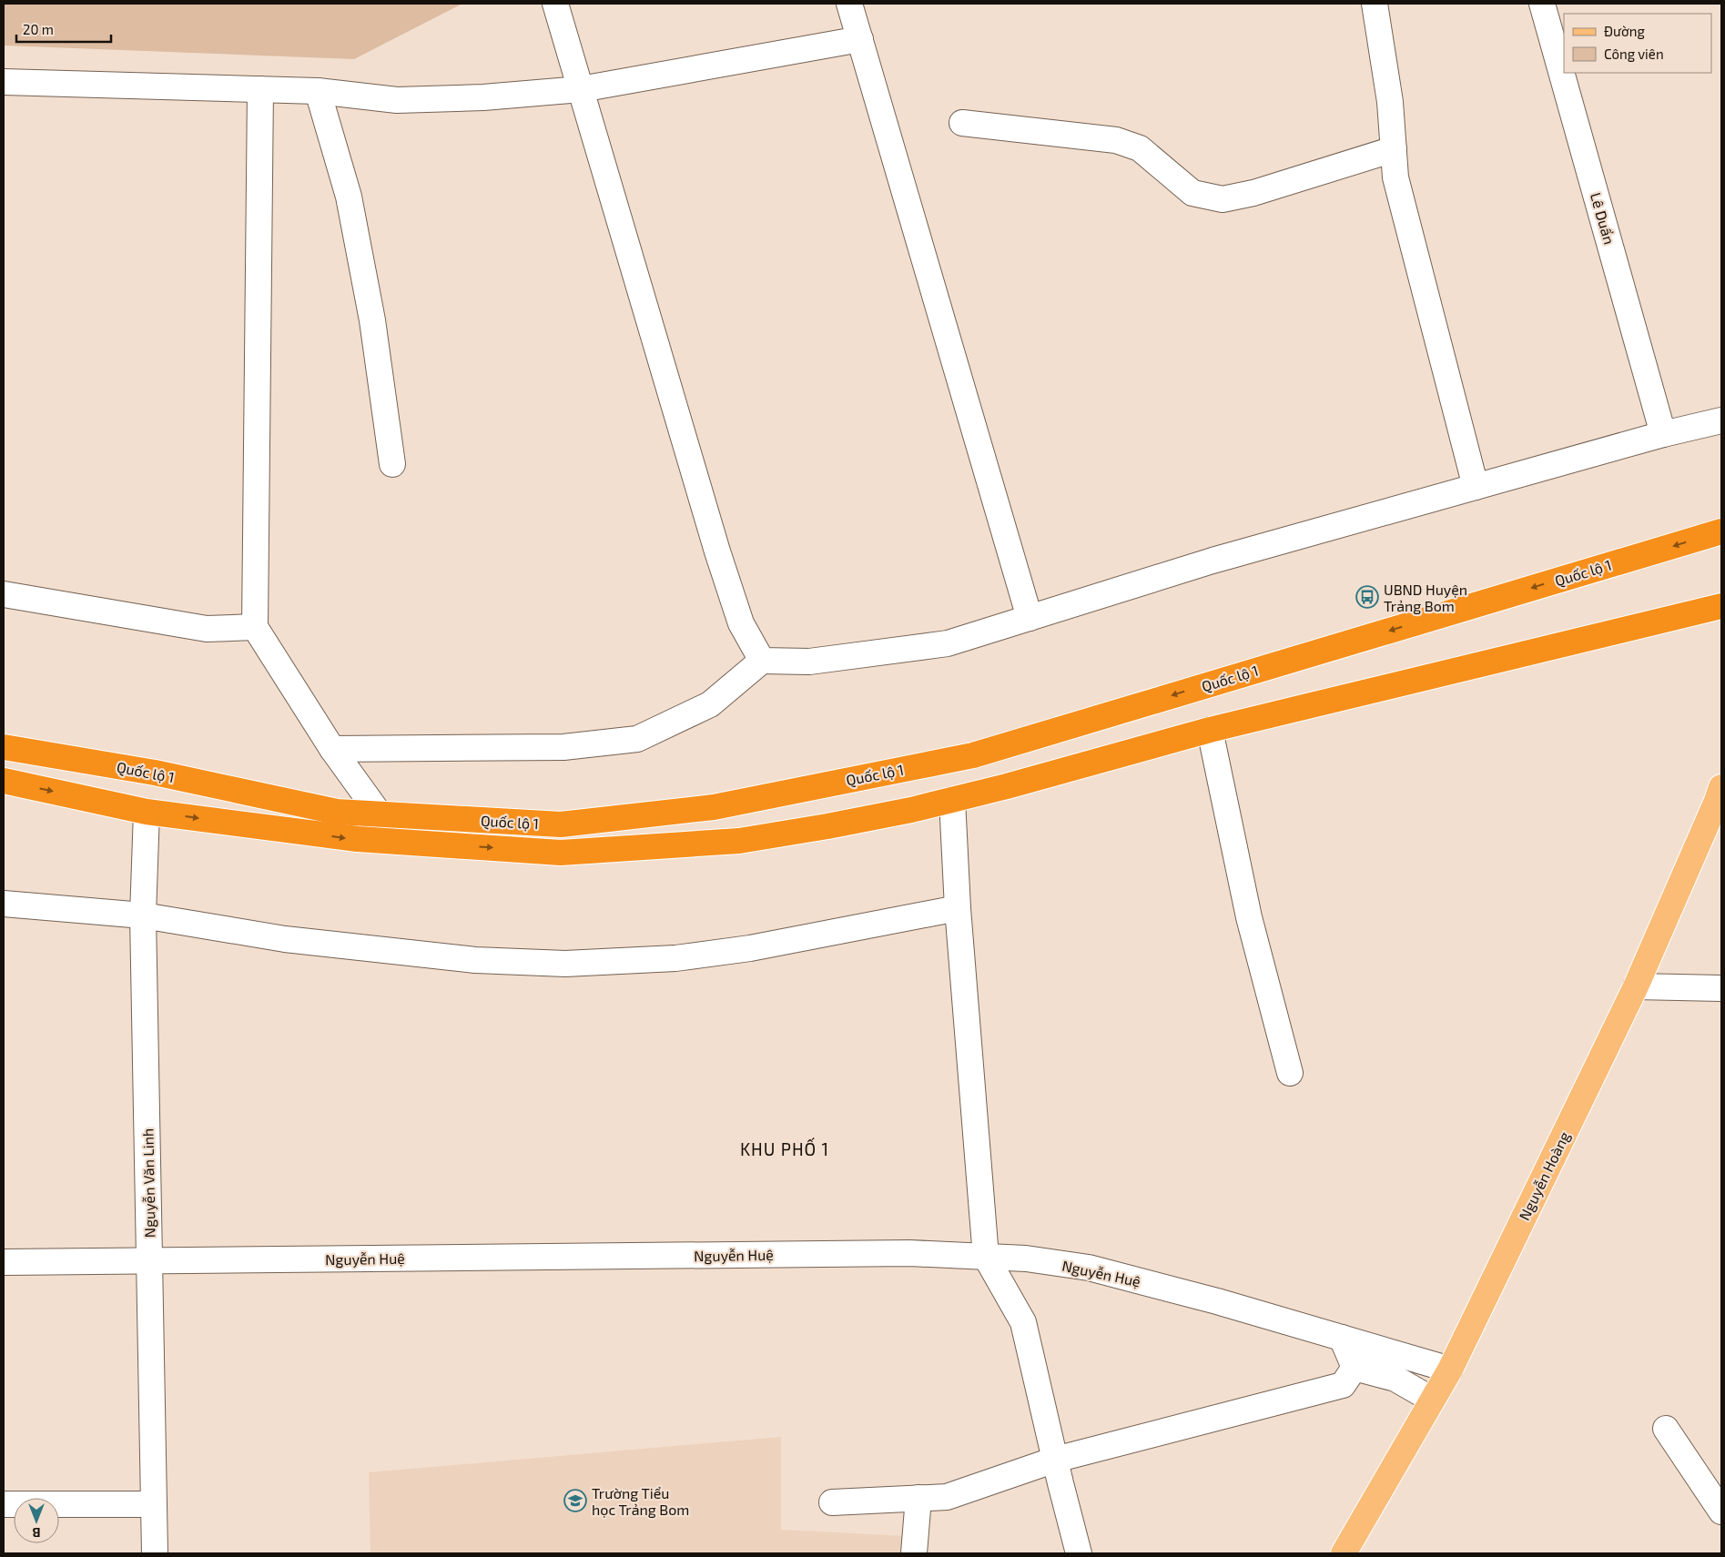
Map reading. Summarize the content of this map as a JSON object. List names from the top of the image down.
{
  "streets": {
    "highway": ["Quốc lộ 1"],
    "main road": ["Nguyễn Hoàng"],
    "street": ["Lê Duẩn", "Nguyễn Văn Linh", "Nguyễn Huệ"]
  },
  "crossings": [
    ["Quốc lộ 1", "Nguyễn Văn Linh"],
    ["Nguyễn Hoàng", "Nguyễn Huệ"],
    ["Nguyễn Văn Linh", "Nguyễn Huệ"]
  ],
  "districts": ["KHU PHỐ 1"],
  "places": {
    "bus stop": ["UBND Huyện Trảng Bom"],
    "school or university": ["Trường Tiểu học Trảng Bom"]
  },
  "legend": ["Đường", "Công viên"],
  "scale_bar": "20 m",
  "north": "bottom"
}
